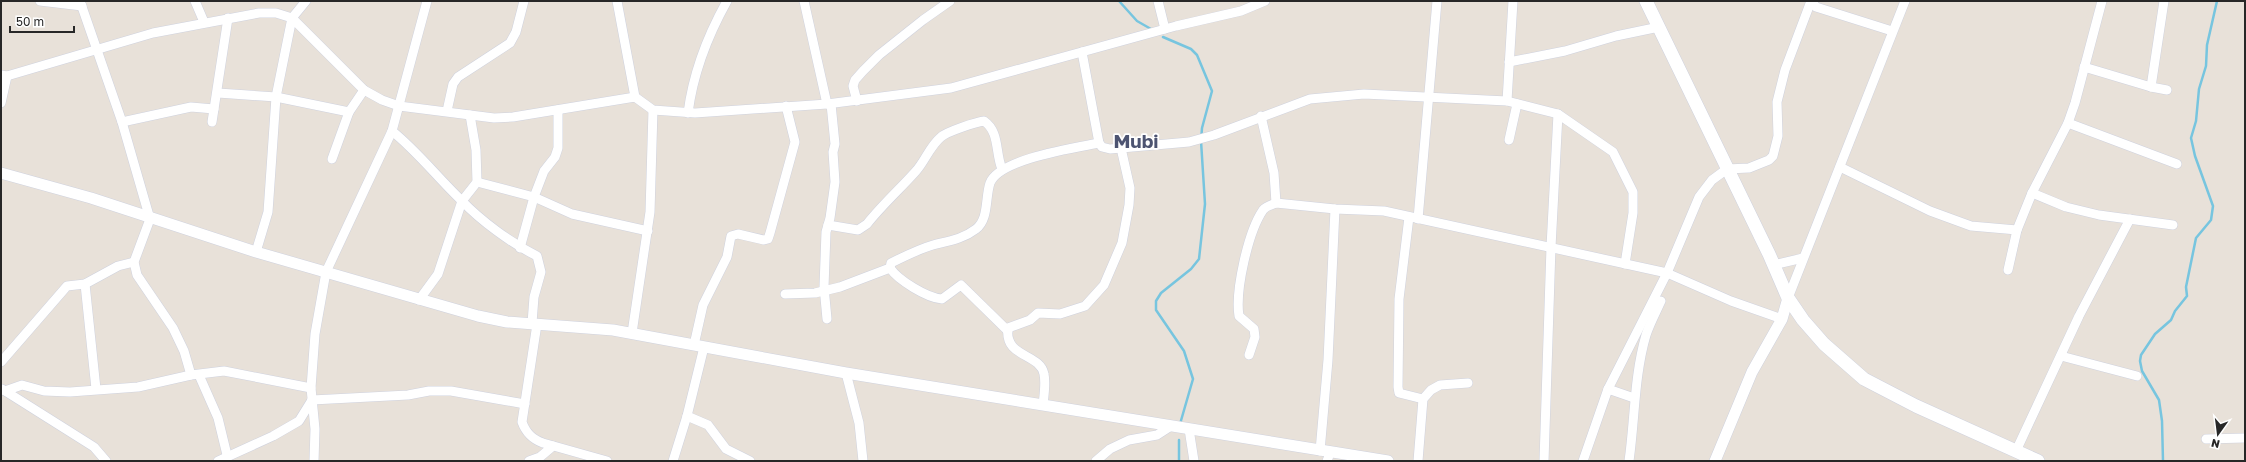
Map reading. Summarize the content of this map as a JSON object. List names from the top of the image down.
{
  "districts": ["Mubi"],
  "scale_bar": "50 m",
  "north": "bottom"
}
